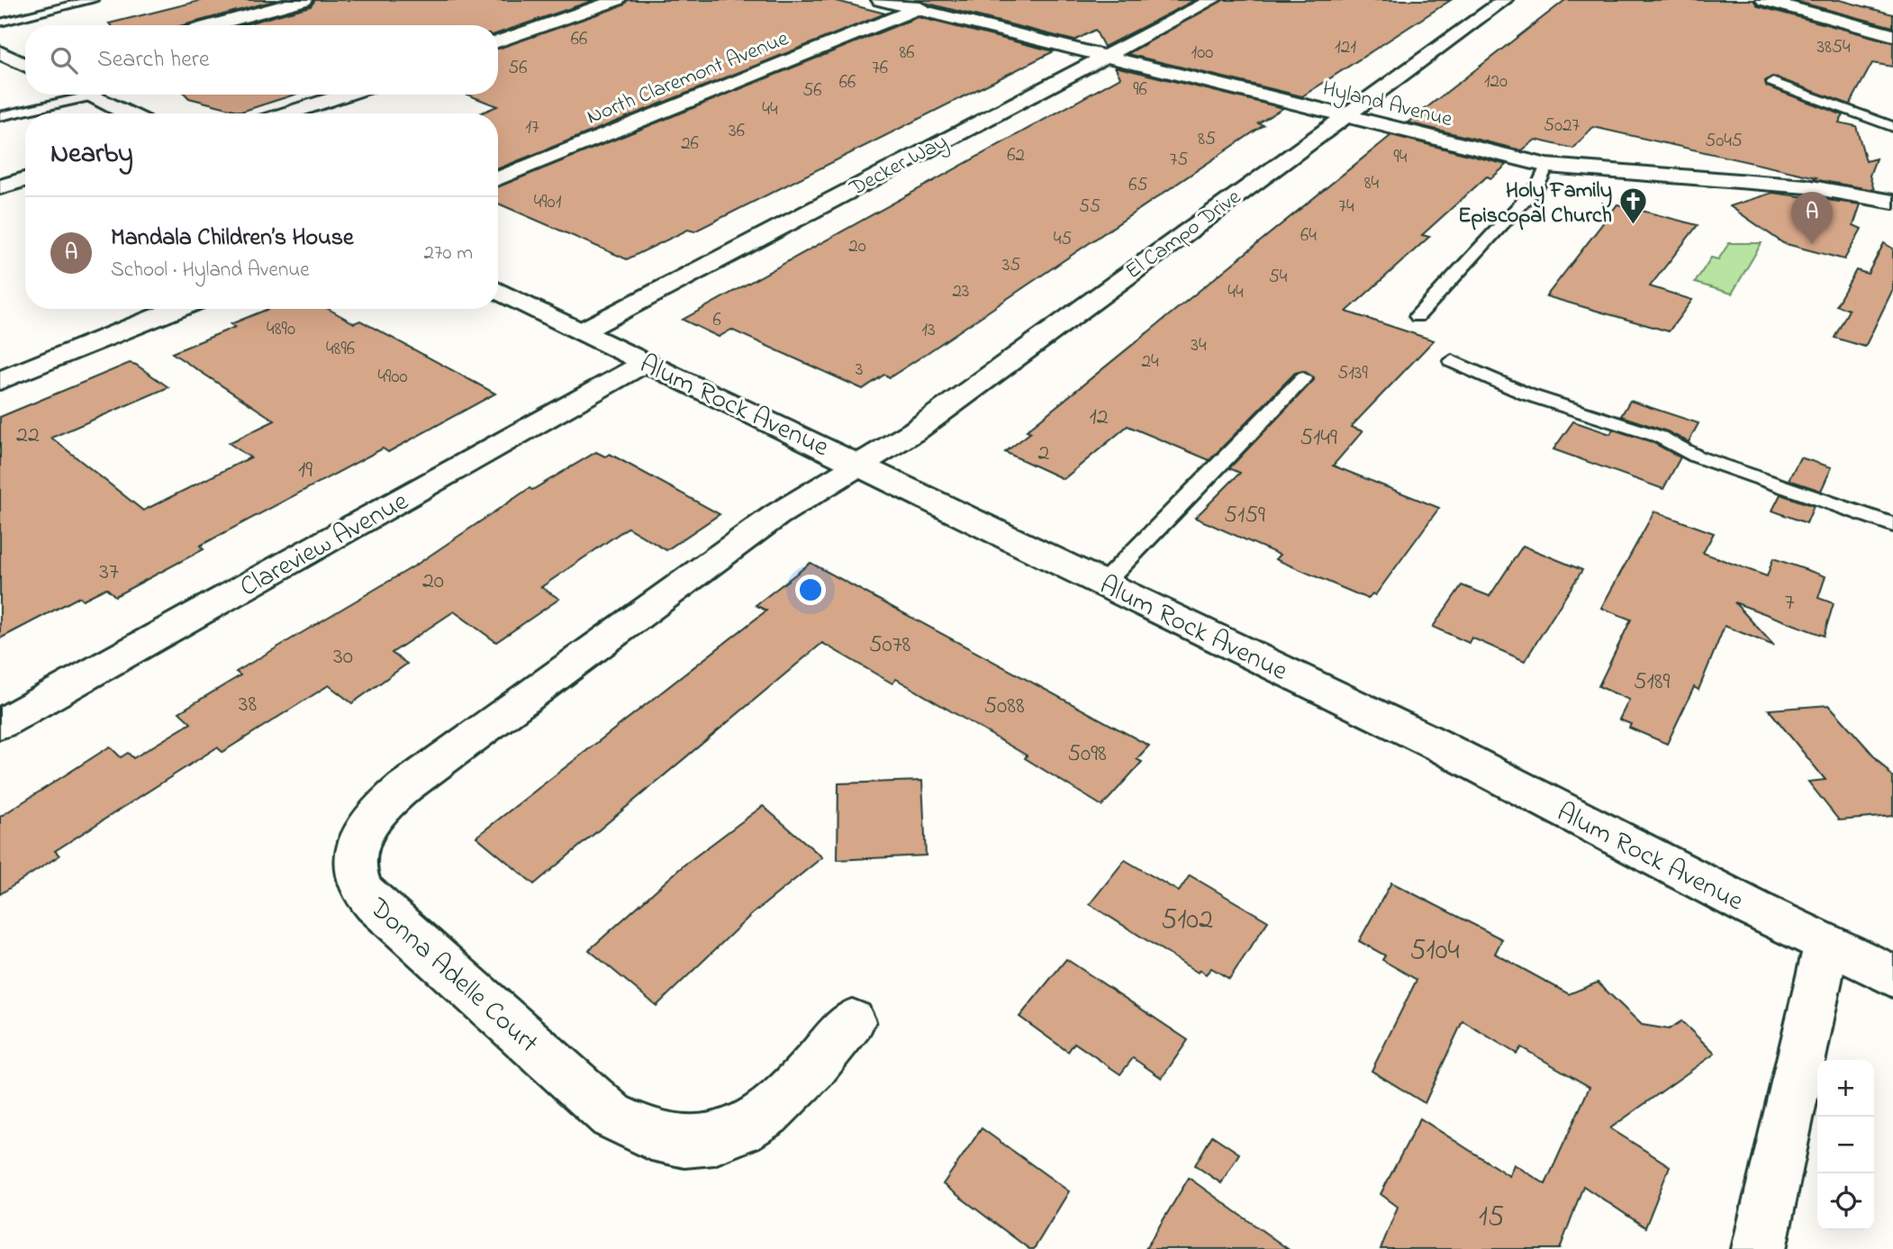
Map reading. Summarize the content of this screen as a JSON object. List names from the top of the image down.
{
  "streets": {
    "street": [
      "North Claremont Avenue",
      "Hyland Avenue",
      "Decker Way",
      "El Campo Drive",
      "Alum Rock Avenue",
      "Clareview Avenue",
      "Donna Adelle Court"
    ]
  },
  "crossings": [
    ["North Claremont Avenue", "Hyland Avenue"],
    ["Hyland Avenue", "Decker Way"],
    ["Hyland Avenue", "El Campo Drive"],
    ["Decker Way", "Alum Rock Avenue"],
    ["El Campo Drive", "Alum Rock Avenue"],
    ["El Campo Drive", "Donna Adelle Court"],
    ["Alum Rock Avenue", "Clareview Avenue"],
    ["Alum Rock Avenue", "Donna Adelle Court"]
  ],
  "places": {
    "church": ["Holy Family Episcopal Church"]
  },
  "house_numbers": [
    "66",
    "121",
    "3854",
    "86",
    "100",
    "56",
    "76",
    "120",
    "66",
    "96",
    "56",
    "44",
    "5027",
    "17",
    "36",
    "85",
    "5045",
    "26",
    "62",
    "94",
    "75",
    "84",
    "65",
    "4901",
    "55",
    "74",
    "64",
    "45",
    "20",
    "35",
    "54",
    "23",
    "44",
    "6",
    "4890",
    "13",
    "34",
    "4896",
    "24",
    "3",
    "5139",
    "4900",
    "12",
    "22",
    "5149",
    "2",
    "19",
    "5159",
    "37",
    "20",
    "7",
    "5078",
    "30",
    "5189",
    "38",
    "5088",
    "5098",
    "5102",
    "5104",
    "15"
  ],
  "page": {
    "search": "Search here",
    "heading": "Nearby",
    "pins": "A",
    "list": [
      {
        "mark": "A",
        "name": "Mandala Children’s House",
        "note": "School · Hyland Avenue",
        "value": "270 m"
      }
    ],
    "map_buttons": ["+", "−"]
  }
}
